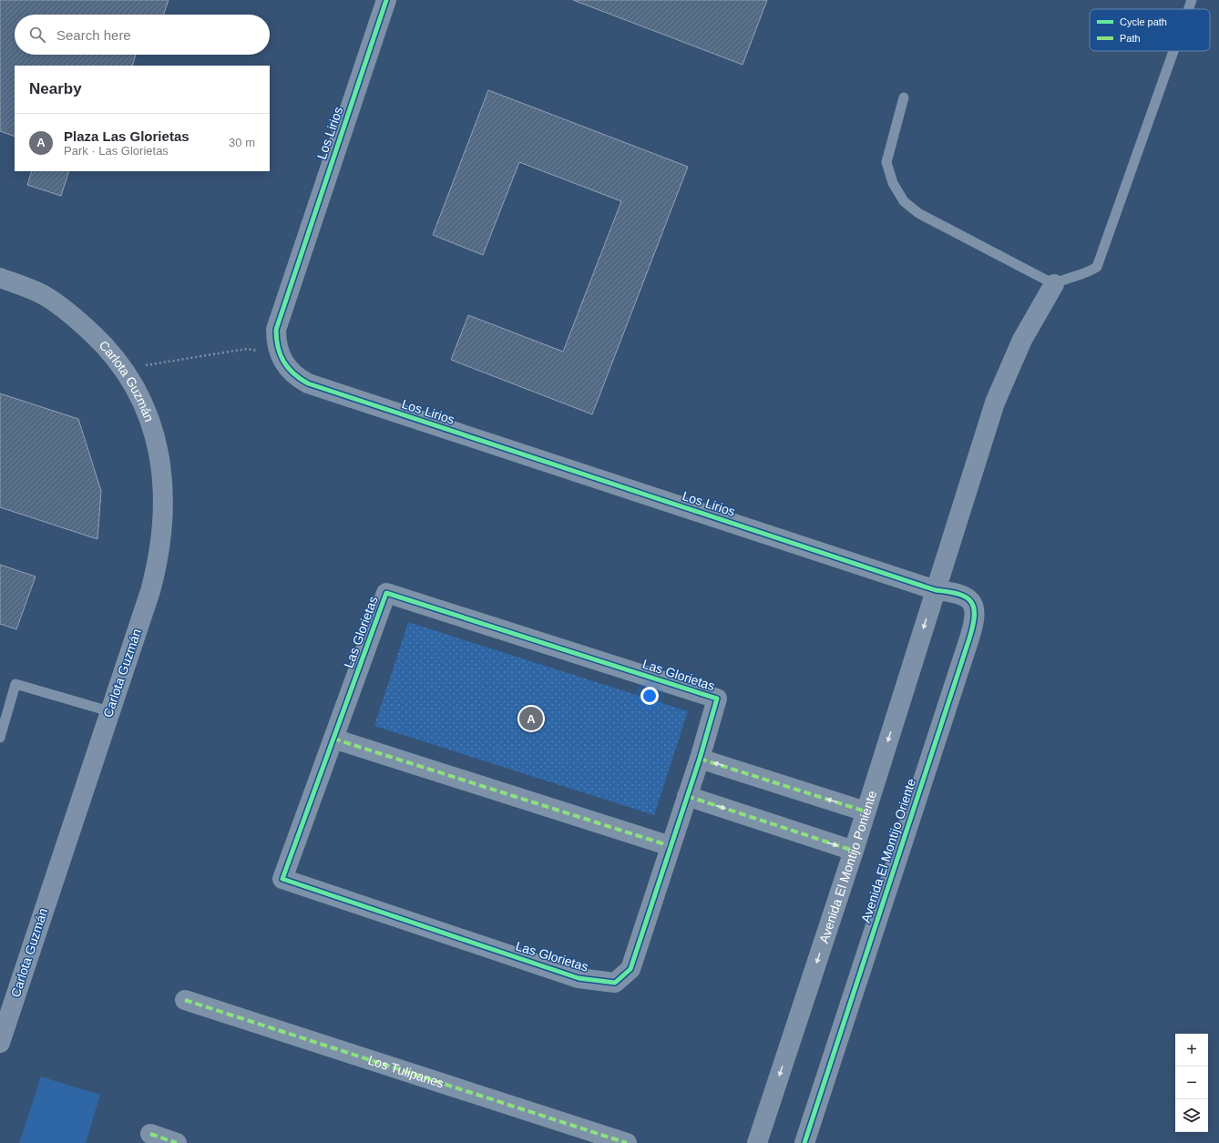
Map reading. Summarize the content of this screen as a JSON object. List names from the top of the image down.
{
  "streets": {
    "street": [
      "Los Lirios",
      "Carlota Guzmán",
      "Las Glorietas",
      "Avenida El Montijo Oriente",
      "Avenida El Montijo Poniente",
      "Los Tulipanes"
    ]
  },
  "crossings": [
    ["Los Lirios", "Avenida El Montijo Oriente"],
    ["Los Lirios", "Avenida El Montijo Poniente"],
    ["Avenida El Montijo Oriente", "Avenida El Montijo Poniente"]
  ],
  "one_way": ["Avenida El Montijo Poniente"],
  "legend": ["Cycle path", "Path"],
  "page": {
    "search": "Search here",
    "heading": "Nearby",
    "list": [
      {
        "mark": "A",
        "name": "Plaza Las Glorietas",
        "note": "Park · Las Glorietas",
        "value": "30 m"
      }
    ],
    "pins": "A",
    "map_buttons": ["+", "−"]
  }
}
